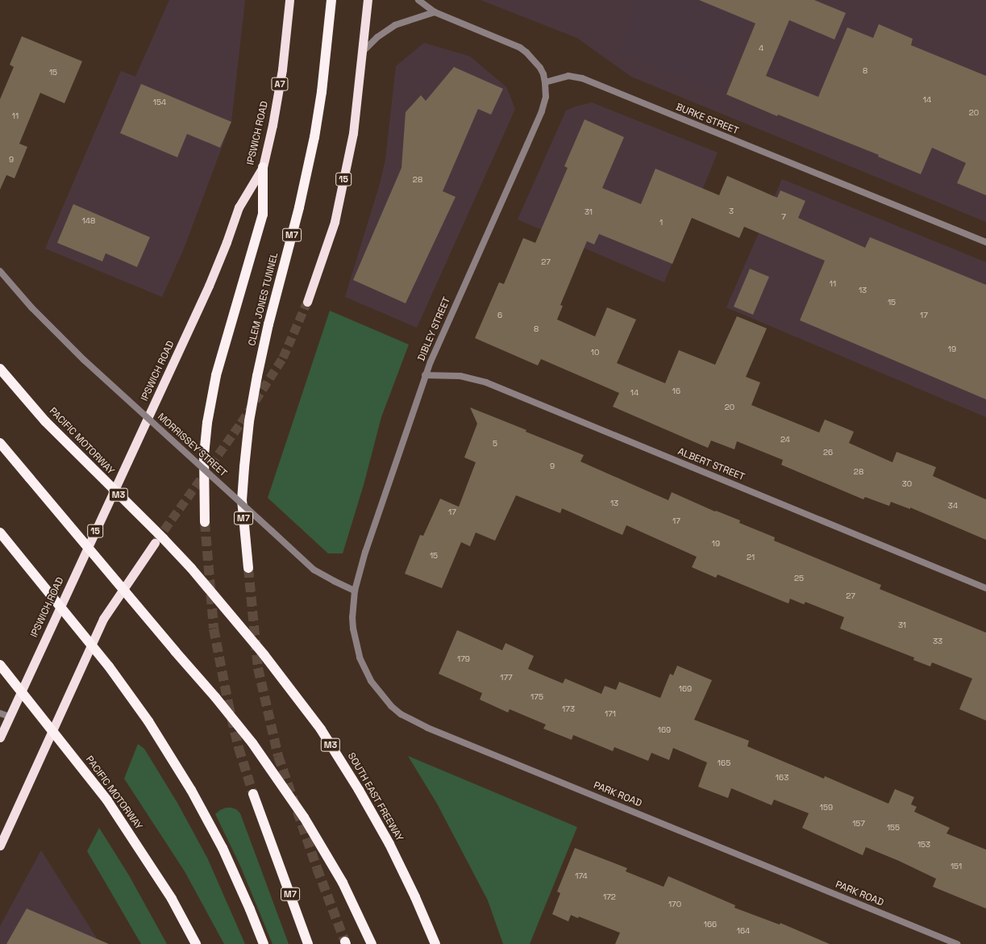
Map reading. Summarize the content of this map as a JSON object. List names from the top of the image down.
{
  "streets": {
    "highway": [
      "A7",
      "IPSWICH ROAD",
      "15",
      "M7",
      "CLEM JONES TUNNEL",
      "PACIFIC MOTORWAY",
      "M3",
      "SOUTH EAST FREEWAY"
    ],
    "street": [
      "BURKE STREET",
      "DIBLEY STREET",
      "MORRISSEY STREET",
      "ALBERT STREET",
      "PARK ROAD"
    ]
  },
  "crossings": [
    ["BURKE STREET", "DIBLEY STREET"],
    ["DIBLEY STREET", "MORRISSEY STREET"],
    ["DIBLEY STREET", "ALBERT STREET"],
    ["DIBLEY STREET", "PARK ROAD"],
    ["PACIFIC MOTORWAY", "SOUTH EAST FREEWAY"],
    ["MORRISSEY STREET", "PARK ROAD"]
  ],
  "house_numbers": [
    "4",
    "8",
    "15",
    "14",
    "154",
    "20",
    "11",
    "9",
    "28",
    "3",
    "31",
    "7",
    "148",
    "1",
    "27",
    "11",
    "13",
    "15",
    "6",
    "17",
    "8",
    "19",
    "10",
    "16",
    "14",
    "20",
    "24",
    "5",
    "26",
    "9",
    "28",
    "30",
    "13",
    "34",
    "17",
    "17",
    "19",
    "15",
    "21",
    "25",
    "27",
    "31",
    "33",
    "179",
    "177",
    "169",
    "175",
    "173",
    "171",
    "169",
    "165",
    "163",
    "159",
    "157",
    "155",
    "153",
    "151",
    "174",
    "172",
    "170",
    "166",
    "164"
  ]
}
